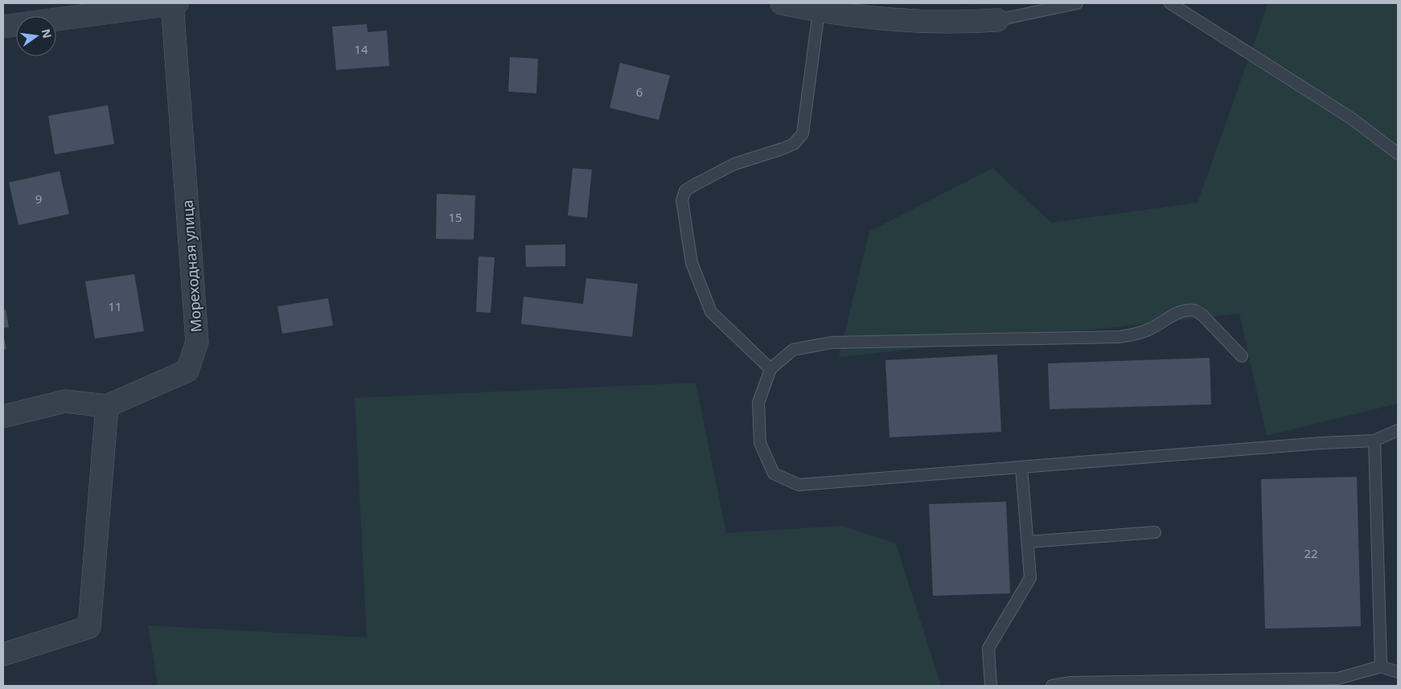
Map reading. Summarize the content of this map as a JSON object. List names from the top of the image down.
{
  "streets": {
    "street": ["Мореходная улица"]
  },
  "house_numbers": [
    "14",
    "6",
    "9",
    "15",
    "11",
    "22"
  ],
  "north": "right"
}
